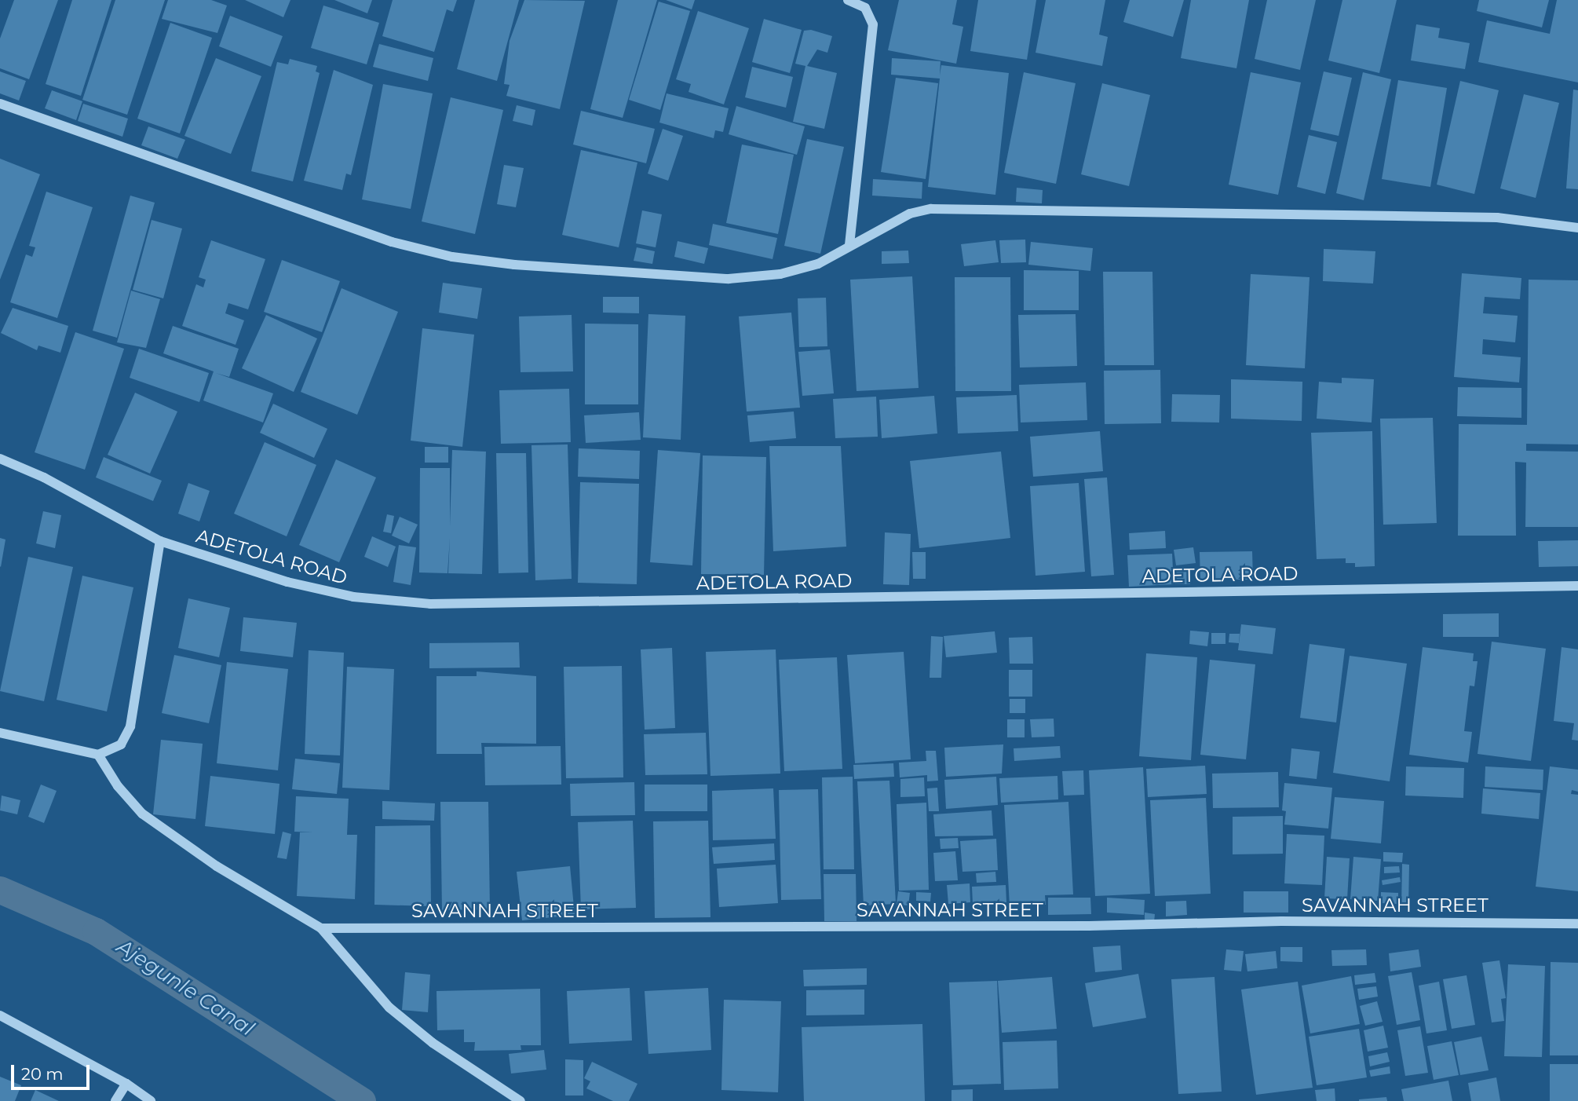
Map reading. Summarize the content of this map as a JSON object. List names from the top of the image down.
{
  "streets": {
    "street": ["ADETOLA ROAD", "SAVANNAH STREET"]
  },
  "water": ["Ajegunle Canal"],
  "scale_bar": "20 m"
}
